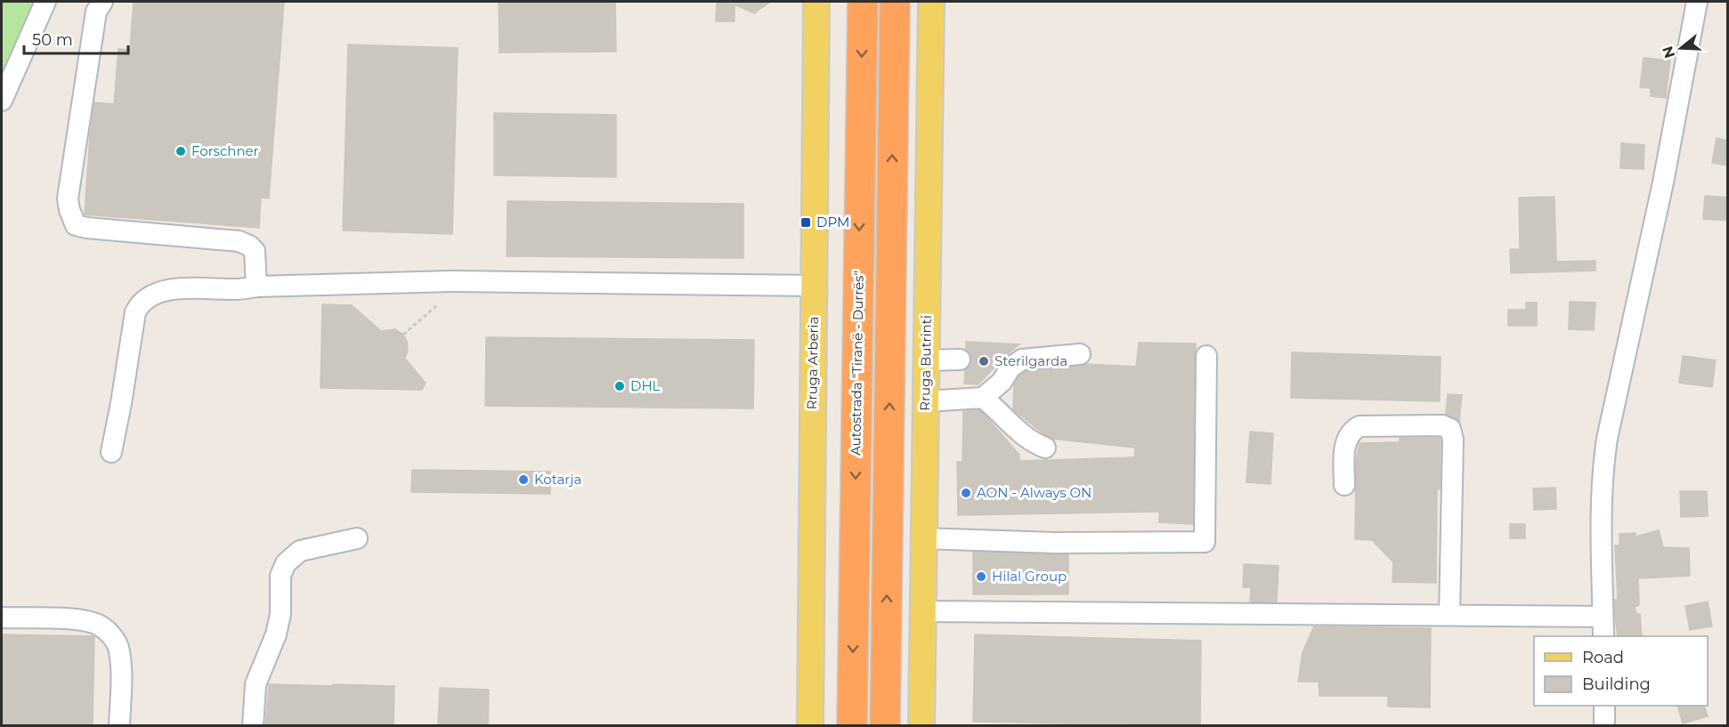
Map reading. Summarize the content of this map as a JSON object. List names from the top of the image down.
{
  "streets": {
    "highway": ["Autostrada \"Tiranë - Durrës\""],
    "main road": ["Rruga Arberia", "Rruga Butrinti"]
  },
  "places": {
    "other": [
      "Forschner",
      "Sterilgarda",
      "DHL",
      "Kotarja",
      "AON - Always ON",
      "Hilal Group"
    ],
    "transit": ["DPM"]
  },
  "legend": ["Road", "Building"],
  "scale_bar": "50 m",
  "north": "left"
}
